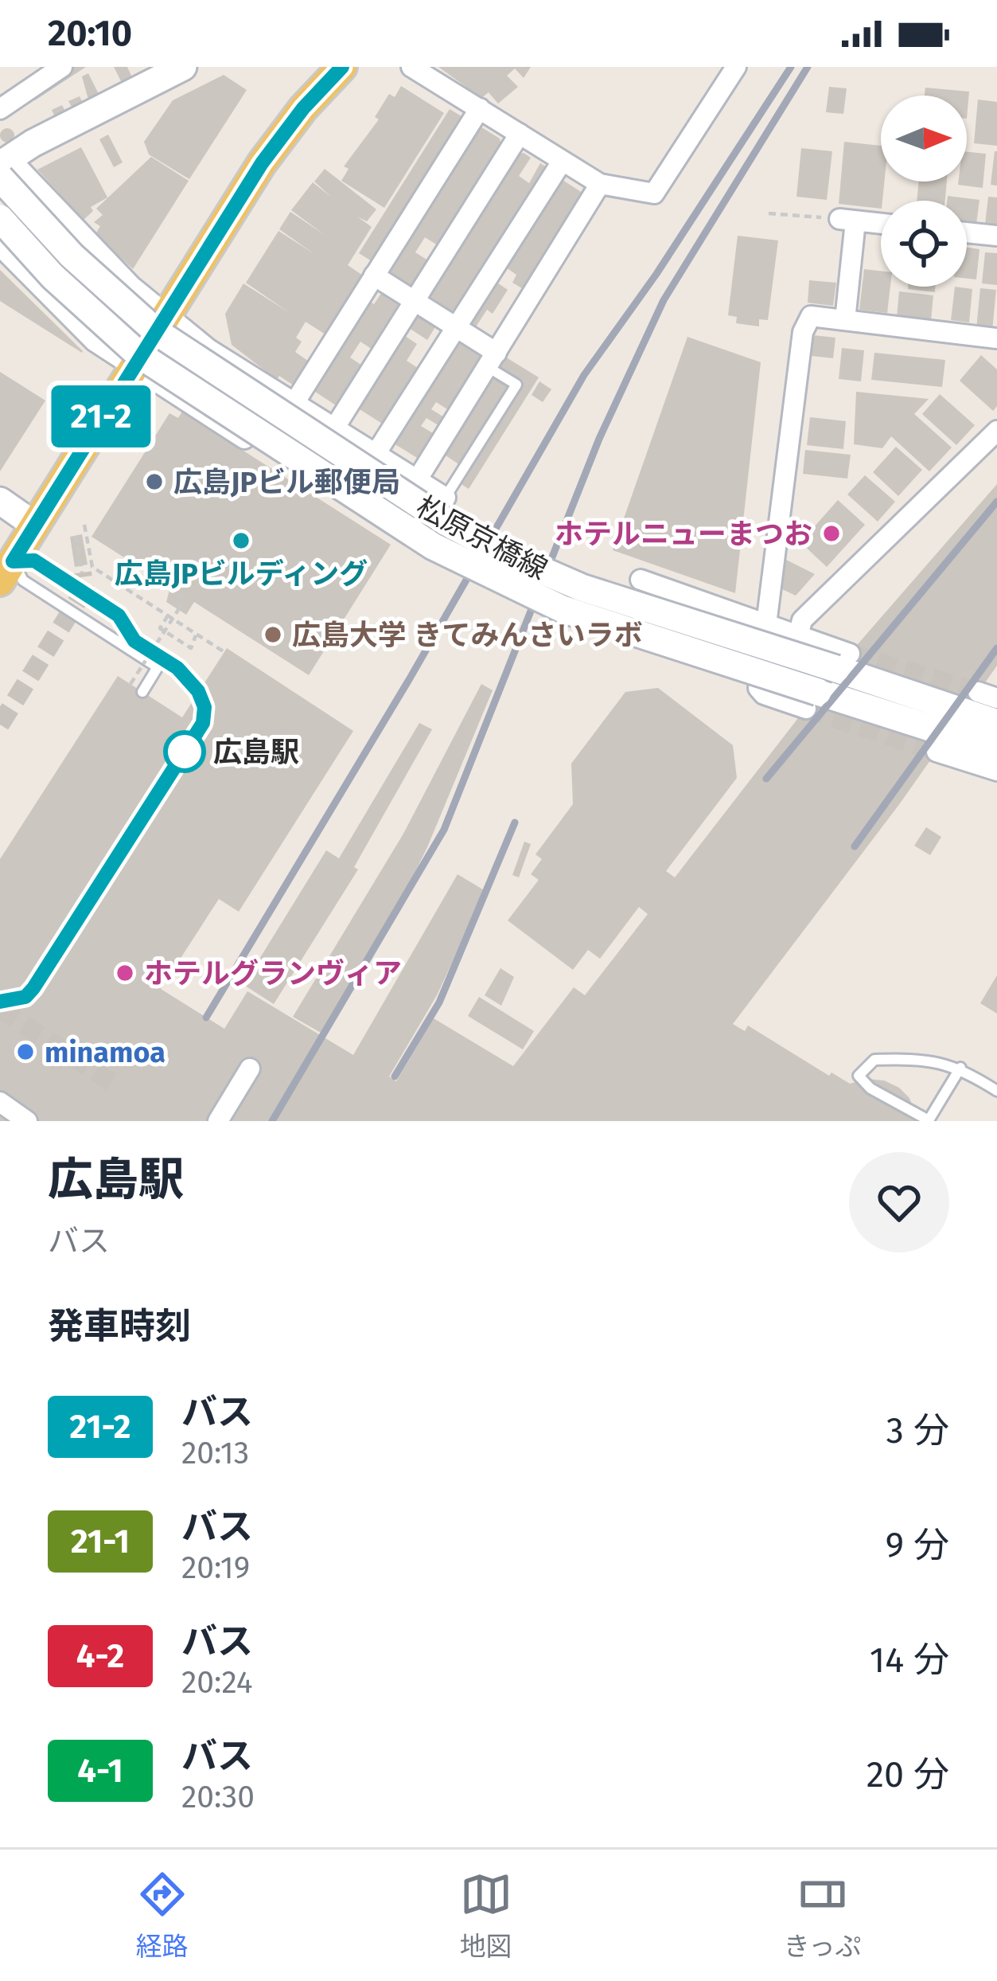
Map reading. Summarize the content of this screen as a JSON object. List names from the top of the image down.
{
  "streets": {
    "street": ["松原京橋線"]
  },
  "places": [
    "広島JPビル郵便局",
    "ホテルニューまつお",
    "広島JPビルディング",
    "広島大学 きてみんさいラボ",
    "広島駅",
    "ホテルグランヴィア",
    "minamoa"
  ],
  "lines": ["bus line 21-2"],
  "north": "right",
  "page": {
    "status": "20:10",
    "on_map": "21-2",
    "heading": [
      ["広島駅", "バス"],
      "発車時刻"
    ],
    "list": [
      {
        "mark": "21-2",
        "name": "バス",
        "note": "20:13",
        "value": "3 分"
      },
      {
        "mark": "21-1",
        "name": "バス",
        "note": "20:19",
        "value": "9 分"
      },
      {
        "mark": "4-2",
        "name": "バス",
        "note": "20:24",
        "value": "14 分"
      },
      {
        "mark": "4-1",
        "name": "バス",
        "note": "20:30",
        "value": "20 分"
      }
    ],
    "tabs": ["経路", "地図", "きっぷ"]
  }
}
